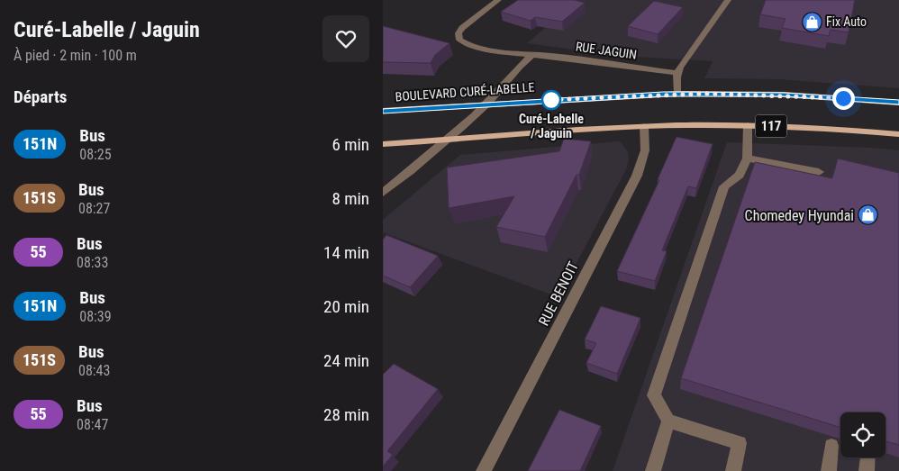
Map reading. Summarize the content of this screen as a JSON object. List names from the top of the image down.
{
  "streets": {
    "main road": ["BOULEVARD CURÉ-LABELLE", "117"],
    "street": ["RUE JAGUIN", "RUE BENOIT"]
  },
  "crossings": [
    ["117", "RUE BENOIT"]
  ],
  "places": {
    "shop": ["Fix Auto", "Chomedey Hyundai"],
    "other": ["Curé-Labelle / Jaguin"]
  },
  "lines": ["bus line 151N"],
  "page": {
    "heading": [
      ["Curé-Labelle / Jaguin", "À pied · 2 min · 100 m"],
      "Départs"
    ],
    "list": [
      {
        "mark": "151N",
        "name": "Bus",
        "note": "08:25",
        "value": "6 min"
      },
      {
        "mark": "151S",
        "name": "Bus",
        "note": "08:27",
        "value": "8 min"
      },
      {
        "mark": "55",
        "name": "Bus",
        "note": "08:33",
        "value": "14 min"
      },
      {
        "mark": "151N",
        "name": "Bus",
        "note": "08:39",
        "value": "20 min"
      },
      {
        "mark": "151S",
        "name": "Bus",
        "note": "08:43",
        "value": "24 min"
      },
      {
        "mark": "55",
        "name": "Bus",
        "note": "08:47",
        "value": "28 min"
      }
    ]
  }
}
